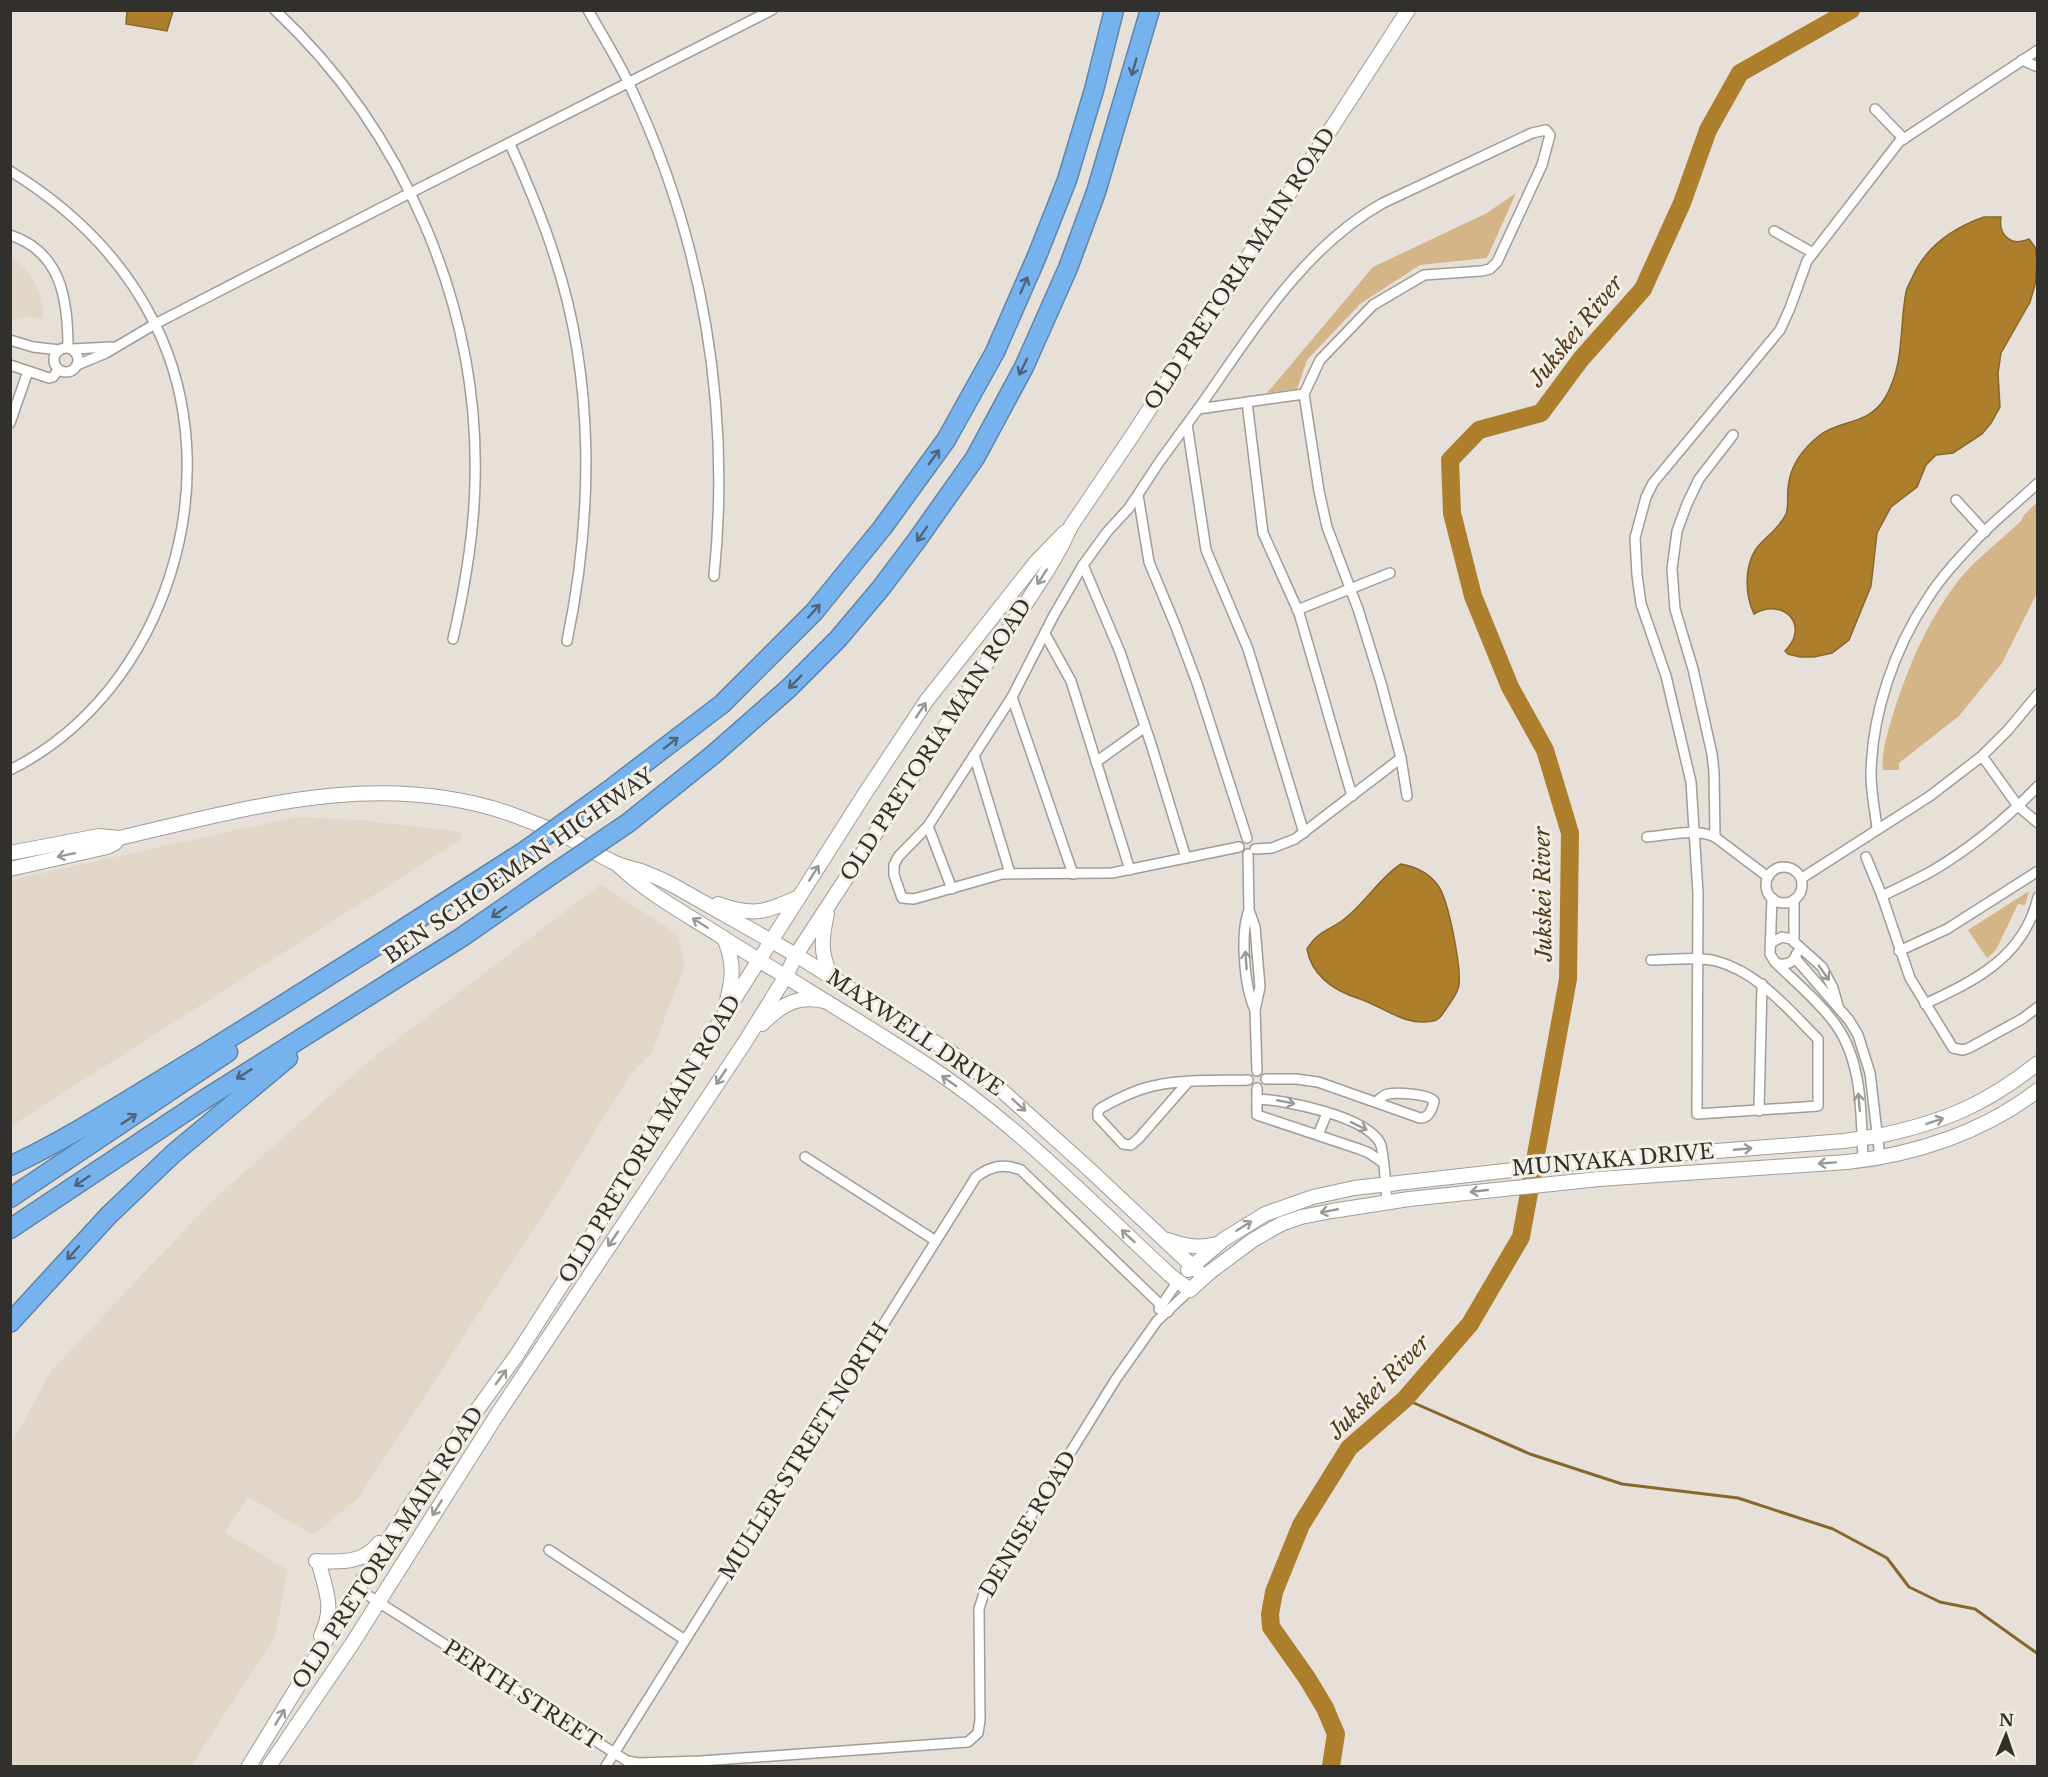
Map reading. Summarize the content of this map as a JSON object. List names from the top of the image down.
{
  "streets": {
    "highway": ["BEN SCHOEMAN HIGHWAY"],
    "main road": ["OLD PRETORIA MAIN ROAD", "MAXWELL DRIVE", "MUNYAKA DRIVE"],
    "street": ["MULLER STREET NORTH", "DENISE ROAD", "PERTH STREET"]
  },
  "crossings": [
    ["OLD PRETORIA MAIN ROAD", "MAXWELL DRIVE"],
    ["OLD PRETORIA MAIN ROAD", "PERTH STREET"],
    ["MAXWELL DRIVE", "MUNYAKA DRIVE"],
    ["MAXWELL DRIVE", "DENISE ROAD"],
    ["MUNYAKA DRIVE", "DENISE ROAD"],
    ["MULLER STREET NORTH", "DENISE ROAD"],
    ["MULLER STREET NORTH", "PERTH STREET"],
    ["DENISE ROAD", "PERTH STREET"]
  ],
  "water": ["Jukskei River"],
  "north": "top"
}
